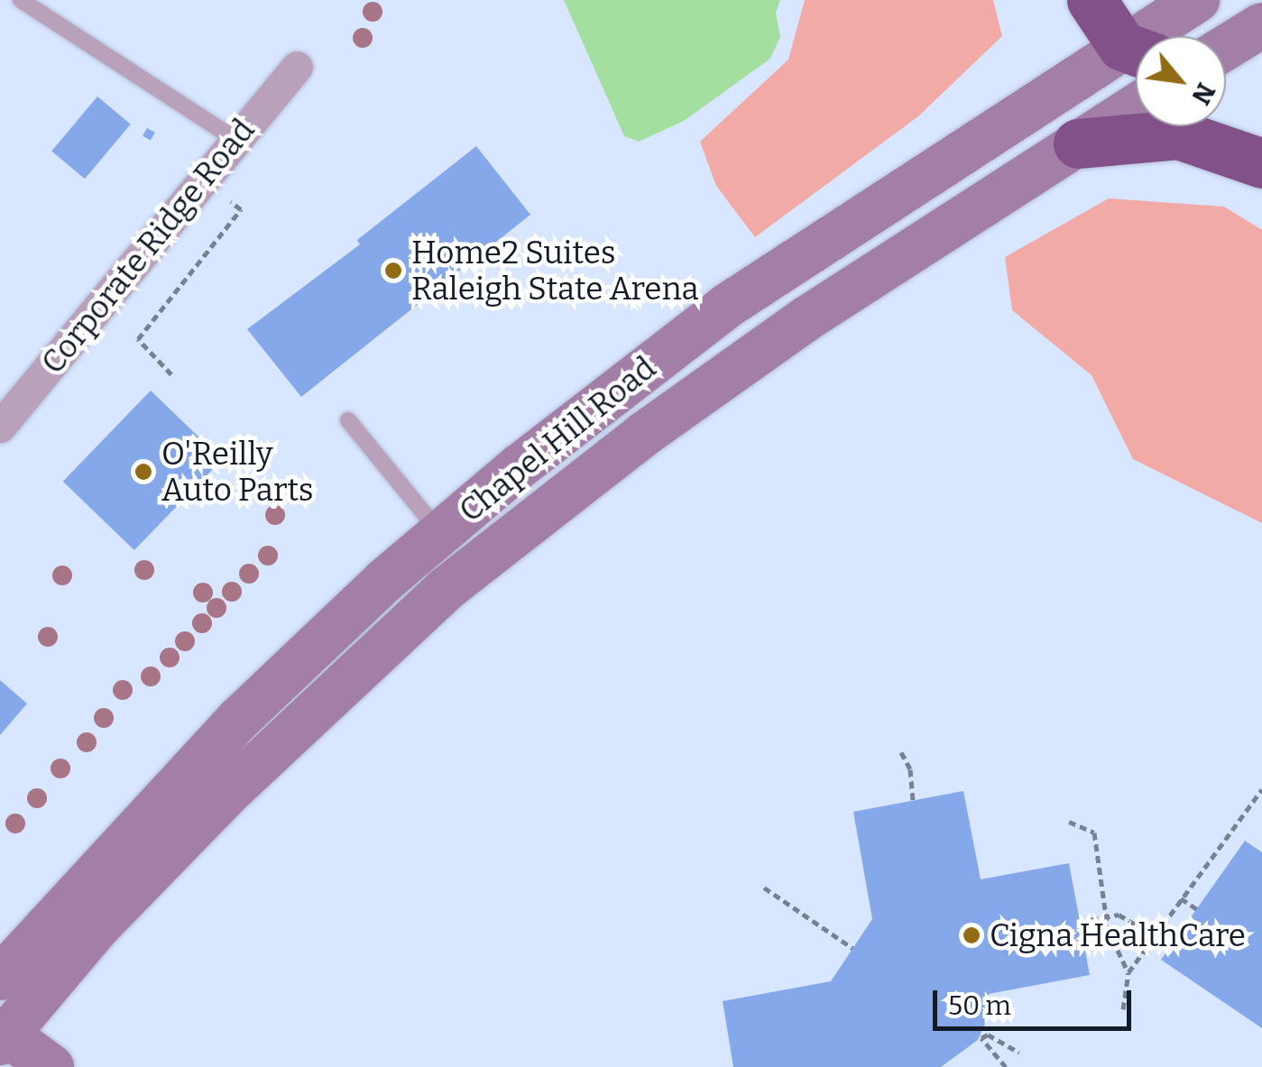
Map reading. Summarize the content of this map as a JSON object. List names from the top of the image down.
{
  "streets": {
    "main road": ["Chapel Hill Road"],
    "street": ["Corporate Ridge Road"]
  },
  "places": ["Home2 Suites Raleigh State Arena", "O'Reilly Auto Parts", "Cigna HealthCare"],
  "scale_bar": "50 m",
  "north": "bottom right"
}
